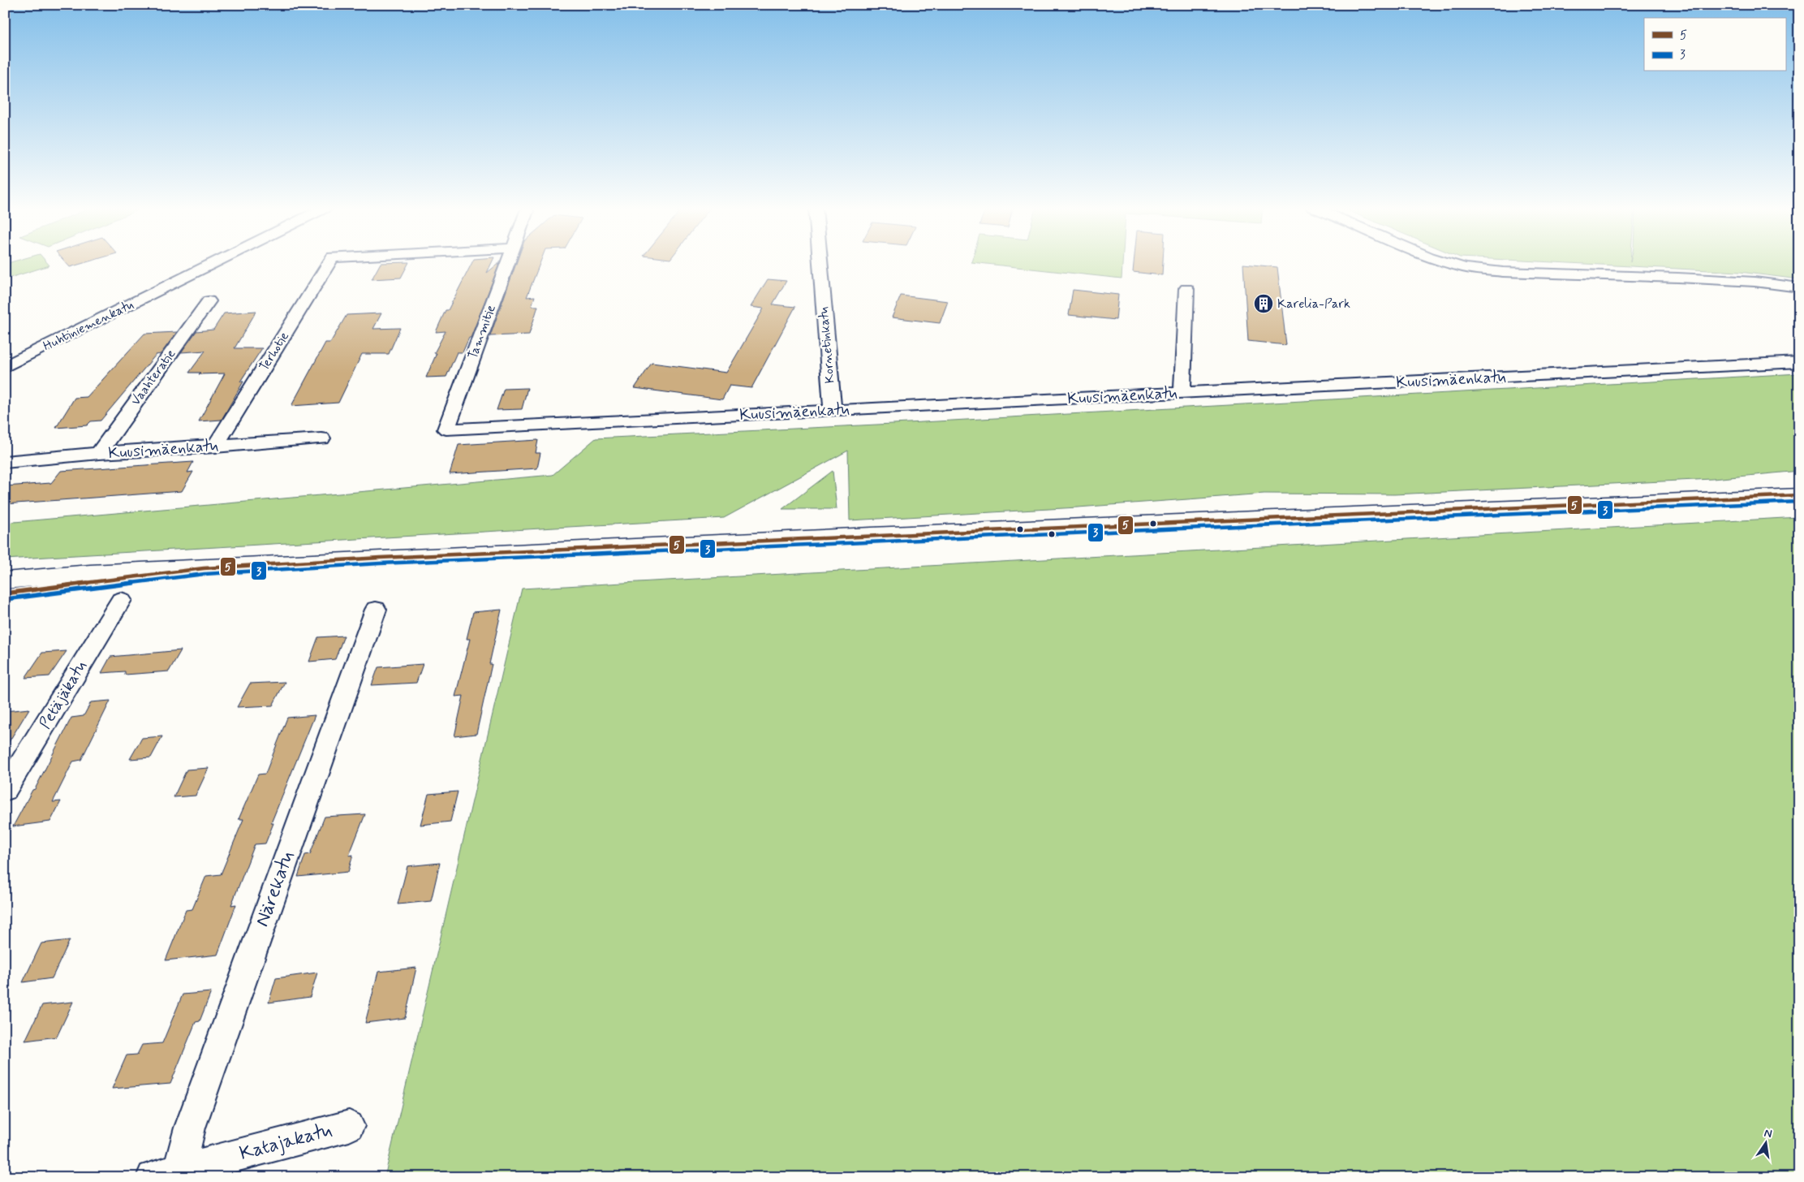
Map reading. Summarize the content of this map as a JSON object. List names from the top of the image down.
{
  "streets": {
    "street": [
      "Huhtiniemenkatu",
      "Tammitie",
      "Kornetinkatu",
      "Terhotie",
      "Vaahteratie",
      "Kuusimäenkatu",
      "Petäjäkatu",
      "Närekatu",
      "Katajakatu"
    ]
  },
  "crossings": [
    ["Tammitie", "Kuusimäenkatu"],
    ["Kornetinkatu", "Kuusimäenkatu"],
    ["Terhotie", "Kuusimäenkatu"],
    ["Vaahteratie", "Kuusimäenkatu"],
    ["Närekatu", "Katajakatu"]
  ],
  "places": {
    "building": ["Karelia-Park"]
  },
  "lines": ["transit line 5", "transit line 3"],
  "legend": ["5", "3"],
  "north": "top"
}
